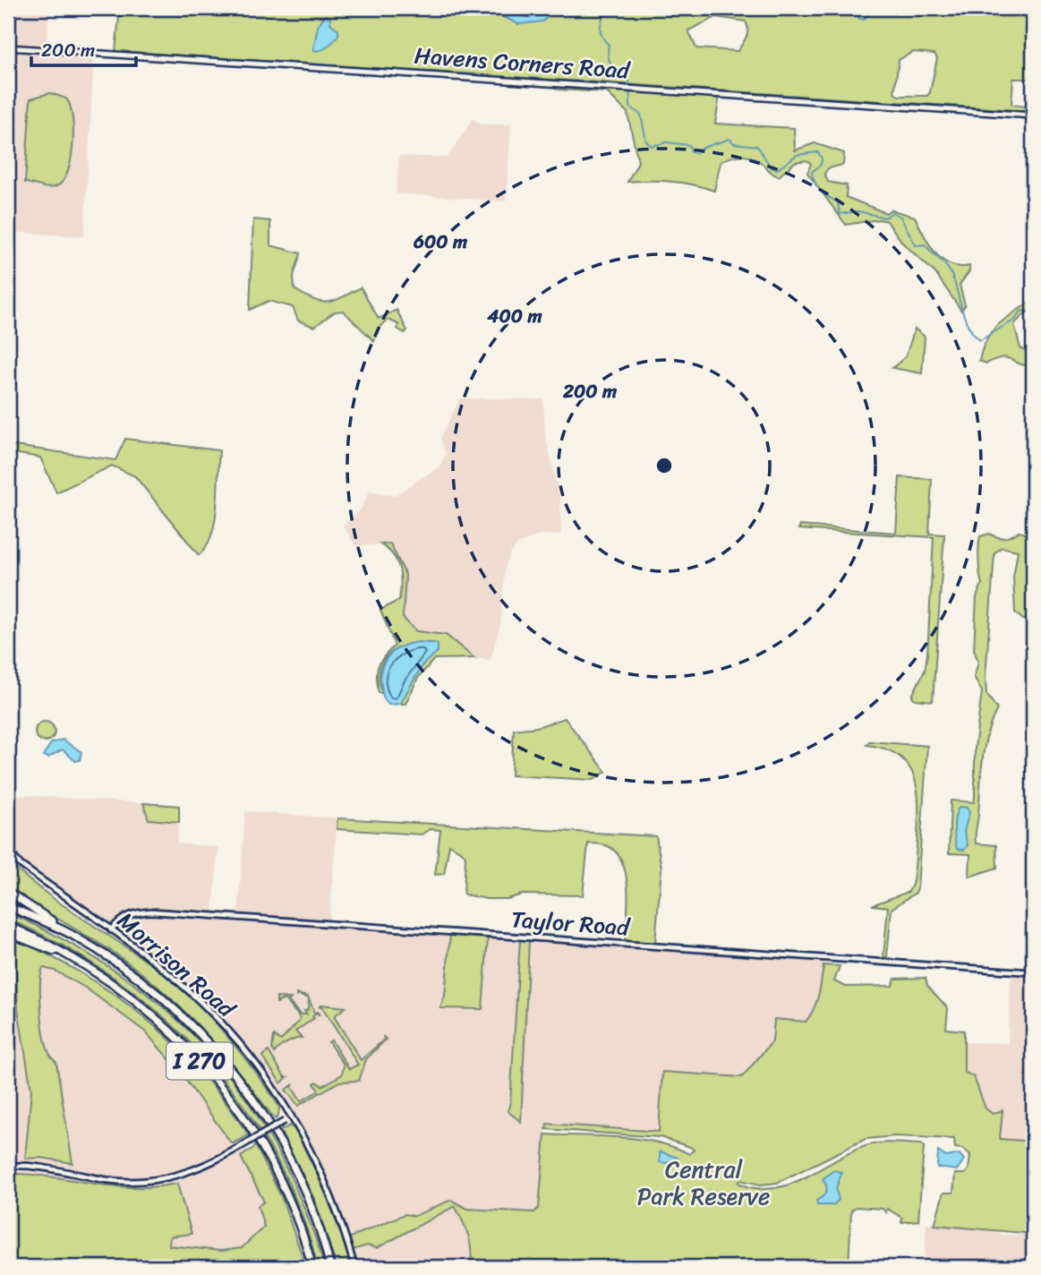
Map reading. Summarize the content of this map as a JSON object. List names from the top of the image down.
{
  "streets": {
    "highway": ["I 270"],
    "main road": ["Havens Corners Road", "Taylor Road", "Morrison Road"]
  },
  "crossings": [
    ["Taylor Road", "Morrison Road"]
  ],
  "parks": ["Central Park Reserve"],
  "scale_bar": "200 m",
  "rings": ["600 m", "400 m", "200 m"]
}
